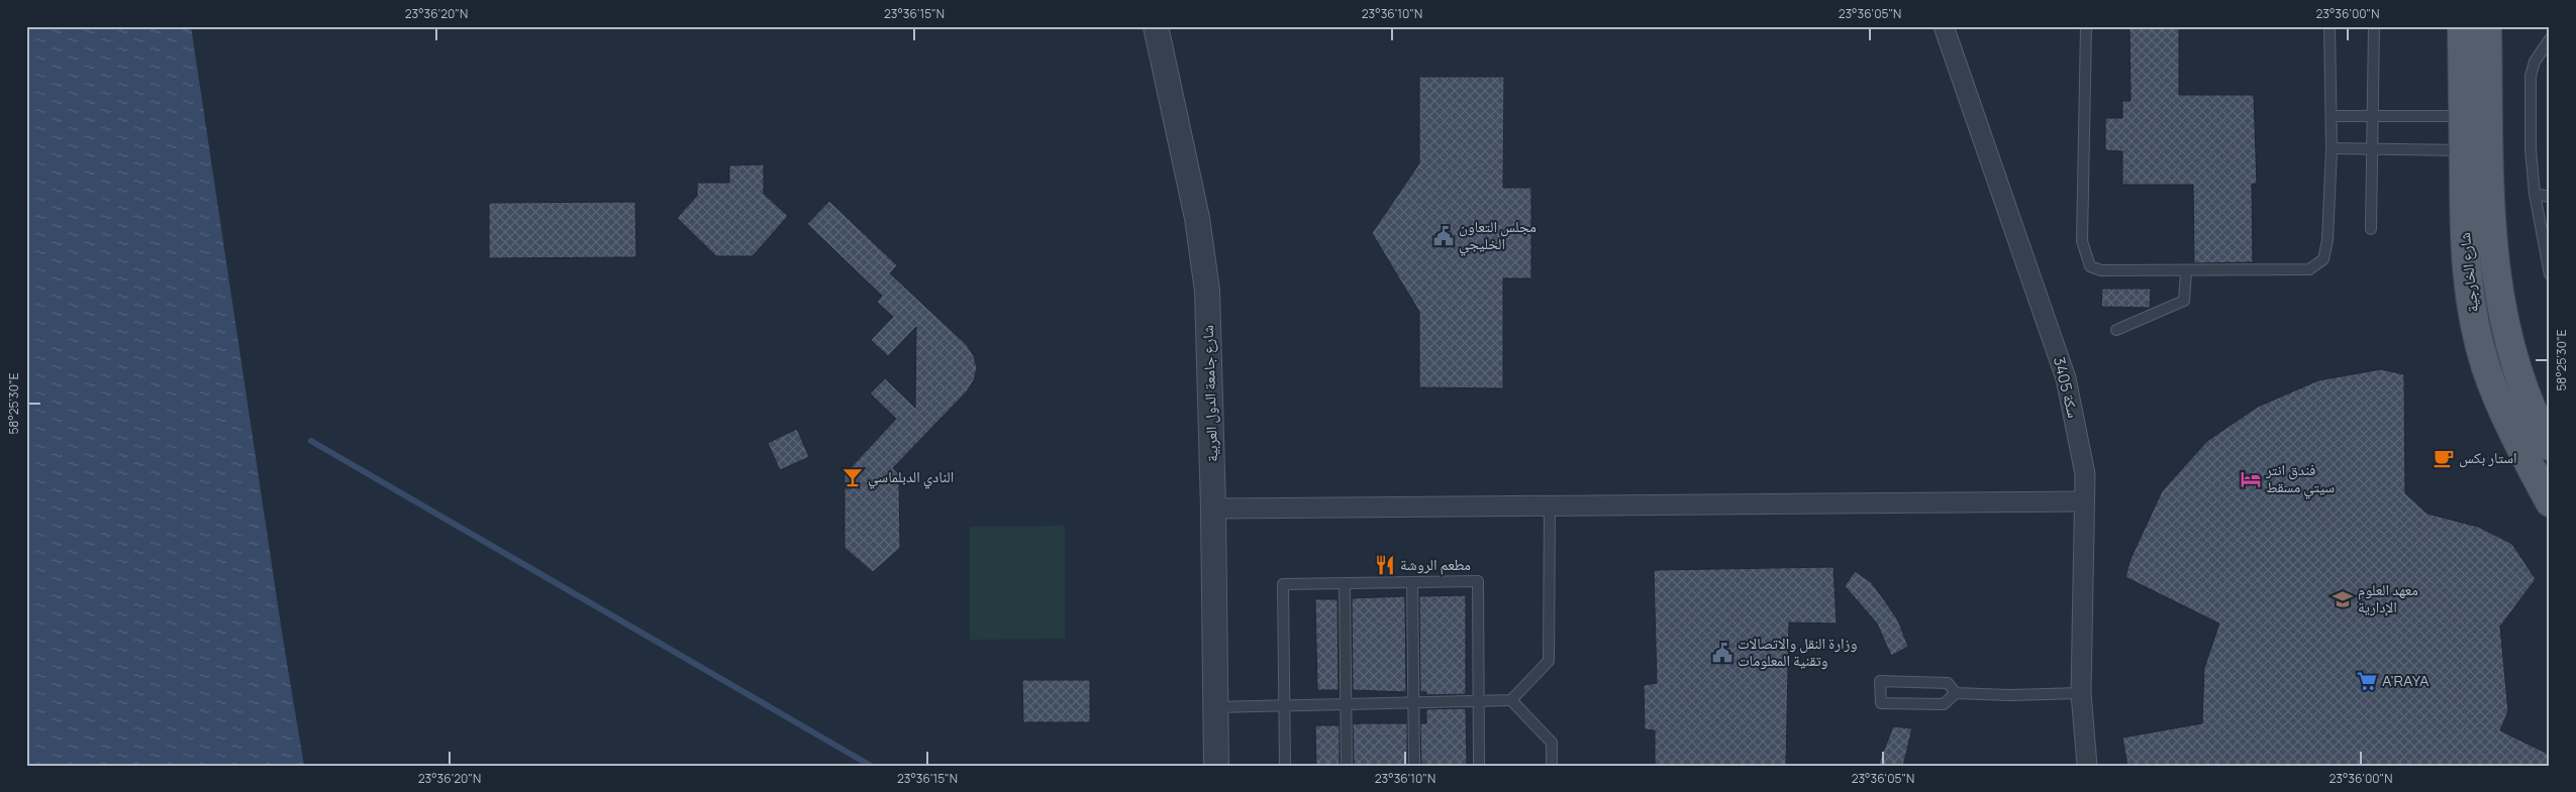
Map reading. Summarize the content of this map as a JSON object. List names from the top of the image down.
{
  "streets": {
    "main road": ["شارع الخارجية"],
    "street": ["سكة 3405", "شارع جامعة الدول العربية"]
  },
  "places": {
    "public building": ["مجلس التعاون الخليجي", "وزارة النقل والاتصالات وتقنية المعلومات"],
    "cafe": ["استار بكس"],
    "bar": ["النادي الدبلماسي"],
    "hotel": ["فندق انتر سيتي مسقط"],
    "restaurant": ["مطعم الروشة"],
    "school or university": ["معهد العلوم الإدارية"],
    "supermarket": ["A’RAYA"]
  },
  "coordinates": [
    "23°36'20\"N",
    "23°36'15\"N",
    "23°36'10\"N",
    "23°36'05\"N",
    "23°36'00\"N",
    "58°25'30\"E"
  ]
}
